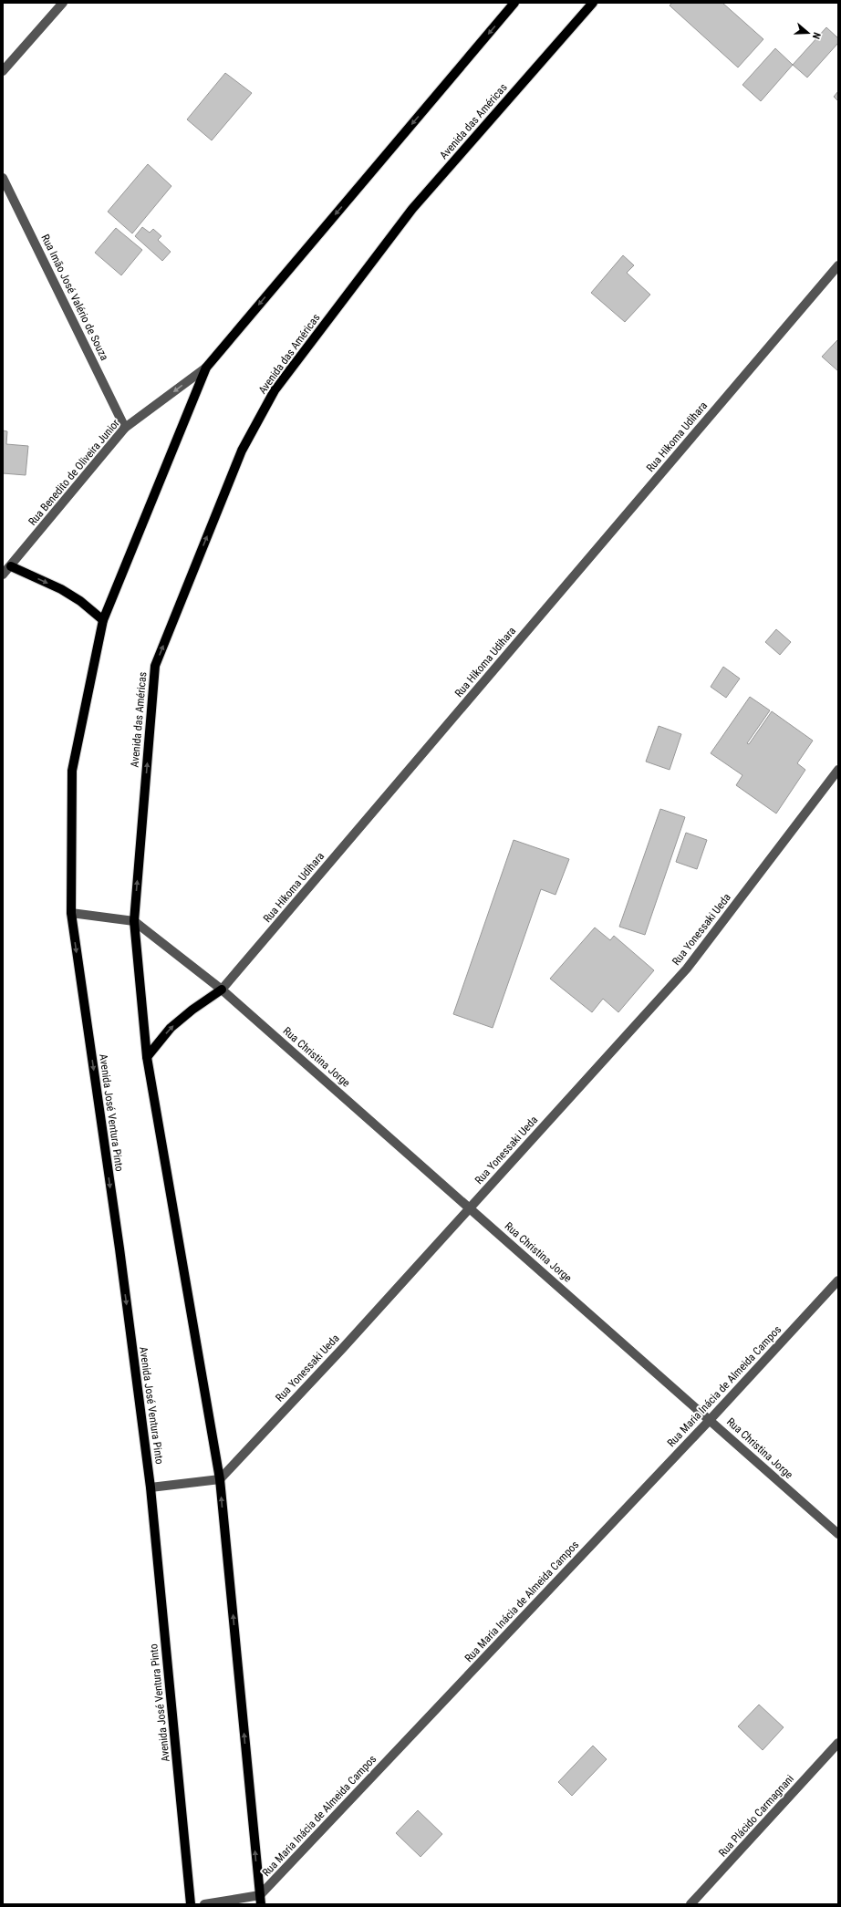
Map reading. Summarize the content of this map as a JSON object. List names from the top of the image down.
{
  "streets": {
    "main road": ["Avenida das Américas", "Avenida José Ventura Pinto"],
    "street": [
      "Rua Imão José Valério de Souza",
      "Rua Hikoma Udihara",
      "Rua Benedito de Oliveira Junior",
      "Rua Yonessaki Ueda",
      "Rua Christina Jorge",
      "Rua Maria Inácia de Almeida Campos",
      "Rua Plácido Carmagnani"
    ]
  },
  "crossings": [
    ["Rua Imão José Valério de Souza", "Rua Benedito de Oliveira Junior"],
    ["Rua Hikoma Udihara", "Rua Christina Jorge"],
    ["Rua Yonessaki Ueda", "Rua Christina Jorge"],
    ["Rua Christina Jorge", "Rua Maria Inácia de Almeida Campos"]
  ],
  "north": "right"
}
